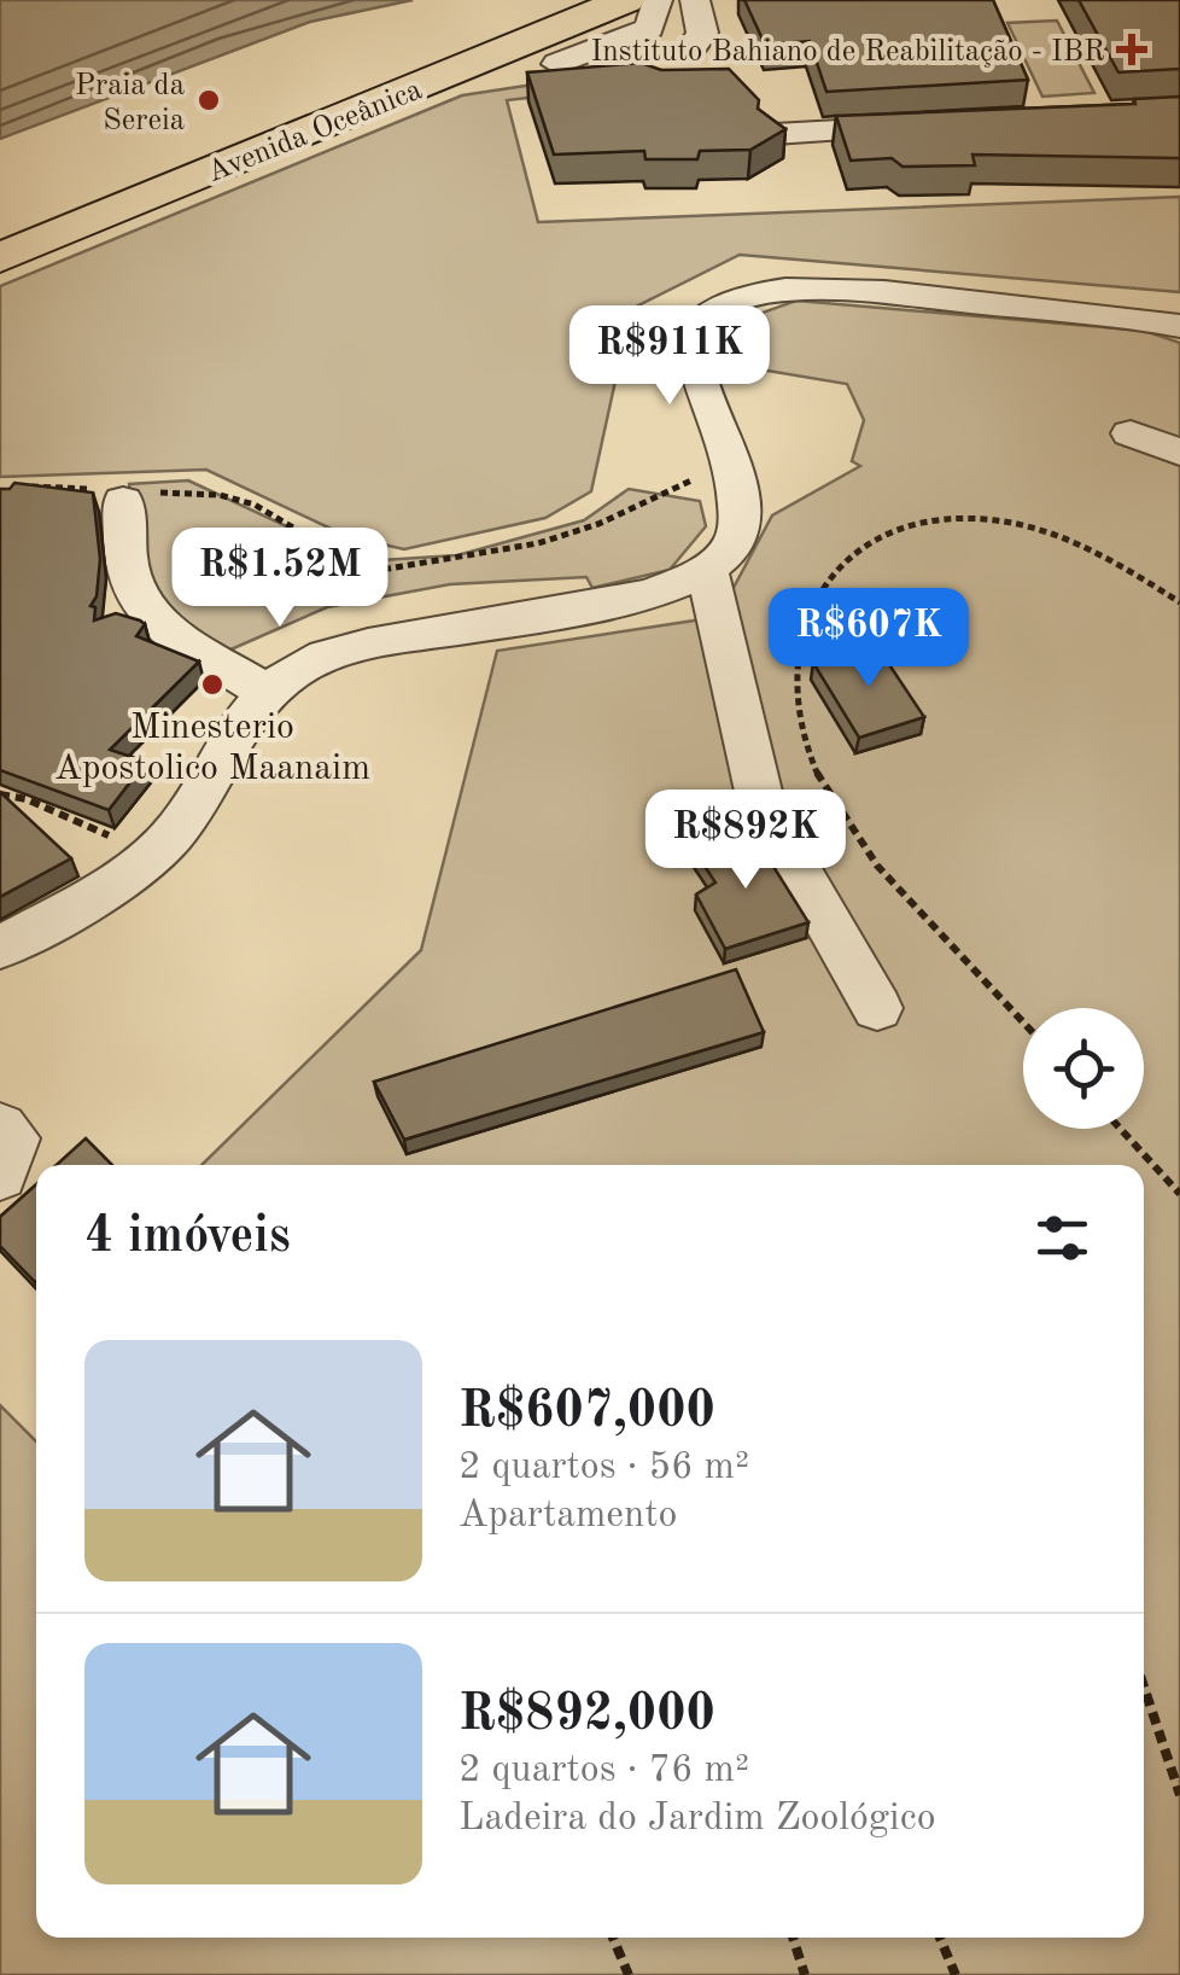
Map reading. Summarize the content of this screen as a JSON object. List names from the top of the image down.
{
  "streets": {
    "main road": ["Avenida Oceânica"]
  },
  "places": {
    "health": ["Instituto Bahiano de Reabilitação - IBR"],
    "other": ["Praia da Sereia", "Minesterio Apostolico Maanaim"]
  },
  "page": {
    "price": [
      "R$911K",
      "R$1.52M",
      "R$607K",
      "R$892K"
    ],
    "heading": "4 imóveis",
    "list": [
      {
        "name": "R$607,000",
        "note": "2 quartos · 56 m² · Apartamento"
      },
      {
        "name": "R$892,000",
        "note": "2 quartos · 76 m² · Ladeira do Jardim Zoológico"
      }
    ]
  }
}
